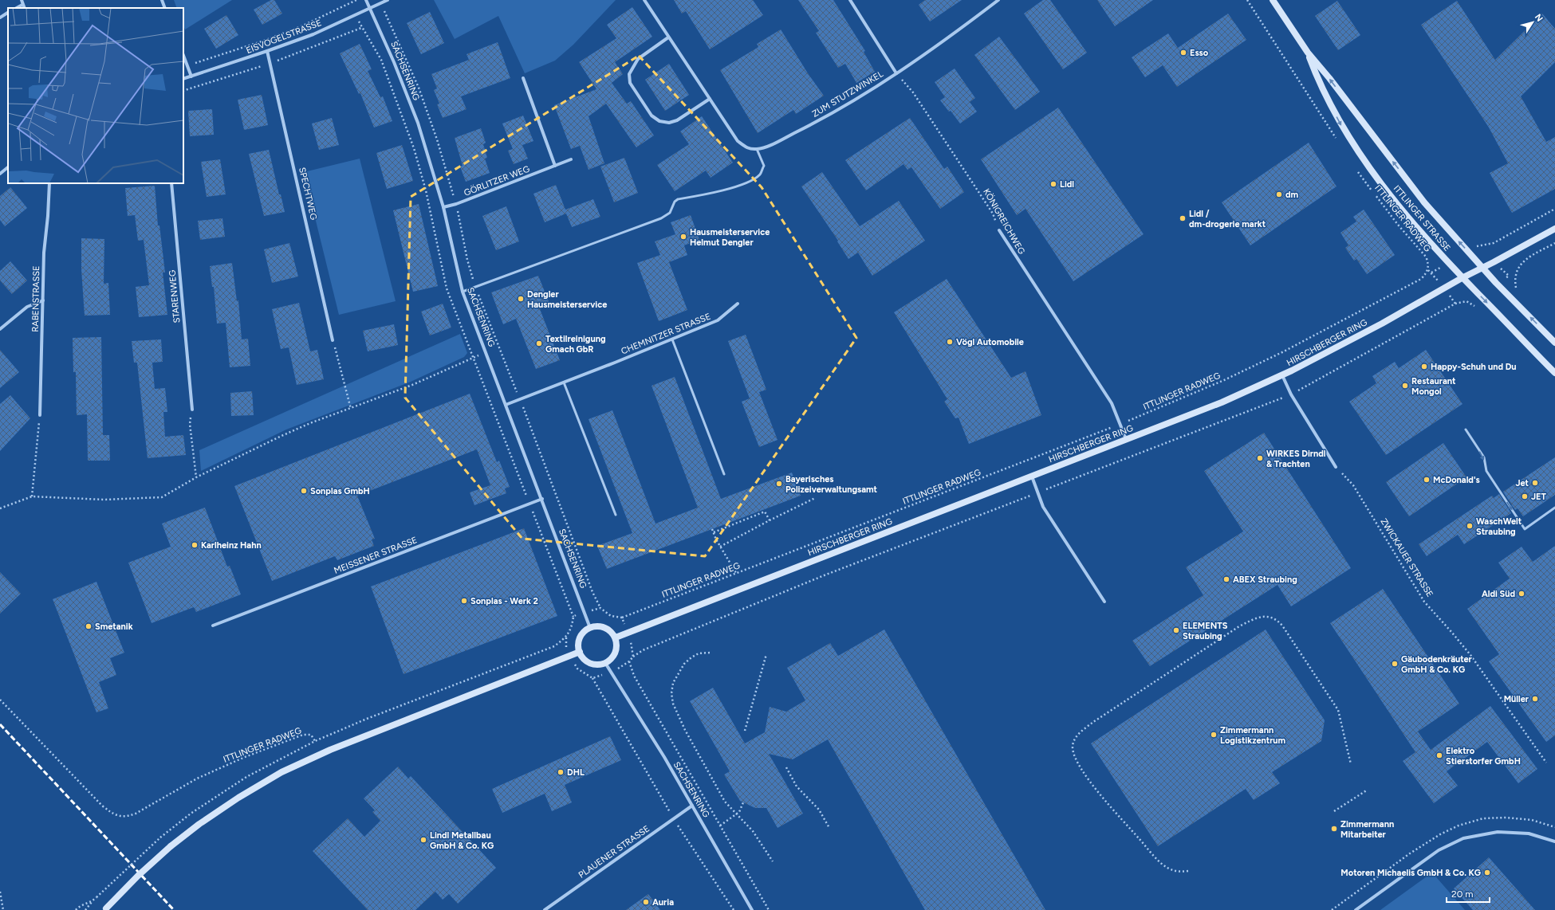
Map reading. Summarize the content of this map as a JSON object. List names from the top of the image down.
{
  "streets": {
    "street": [
      "EISVOGELSTRASSE",
      "SACHSENRING",
      "ZUM STUTZWINKEL",
      "GÖRLITZER WEG",
      "SPECHTWEG",
      "ITTLINGER STRASSE",
      "KÖNIGREICHWEG",
      "STARENWEG",
      "RABENSTRASSE",
      "CHEMNITZER STRASSE",
      "HIRSCHBERGER RING",
      "MEISSENER STRASSE",
      "PLAUENER STRASSE"
    ],
    "path": ["ITTLINGER RADWEG", "ZWICKAUER STRASSE"]
  },
  "crossings": [
    ["EISVOGELSTRASSE", "SACHSENRING"],
    ["EISVOGELSTRASSE", "SPECHTWEG"],
    ["SACHSENRING", "GÖRLITZER WEG"],
    ["SACHSENRING", "CHEMNITZER STRASSE"],
    ["SACHSENRING", "HIRSCHBERGER RING"],
    ["SACHSENRING", "MEISSENER STRASSE"],
    ["SACHSENRING", "PLAUENER STRASSE"],
    ["ZUM STUTZWINKEL", "KÖNIGREICHWEG"],
    ["ITTLINGER RADWEG", "KÖNIGREICHWEG"],
    ["ITTLINGER STRASSE", "HIRSCHBERGER RING"],
    ["KÖNIGREICHWEG", "HIRSCHBERGER RING"]
  ],
  "places": [
    "Esso",
    "Lidl",
    "dm",
    "Lidl / dm-drogerie markt",
    "Hausmeisterservice Helmut Dengler",
    "Dengler Hausmeisterservice",
    "Vögl Automobile",
    "Textilreinigung Gmach GbR",
    "Happy-Schuh und Du",
    "Restaurant Mongol",
    "WIRKES Dirndl & Trachten",
    "McDonald's",
    "Jet",
    "Bayerisches Polizeiverwaltungsamt",
    "Sonplas GmbH",
    "JET",
    "WaschWelt Straubing",
    "Karlheinz Hahn",
    "ABEX Straubing",
    "Aldi Süd",
    "Sonplas - Werk 2",
    "Smetanik",
    "ELEMENTS Straubing",
    "Gäubodenkräuter GmbH & Co. KG",
    "Müller",
    "Zimmermann Logistikzentrum",
    "Elektro Stierstorfer GmbH",
    "DHL",
    "Zimmermann Mitarbeiter",
    "Lindl Metallbau GmbH & Co. KG",
    "Motoren Michaelis GmbH & Co. KG",
    "Auria"
  ],
  "scale_bar": "20 m",
  "north": "top right"
}
